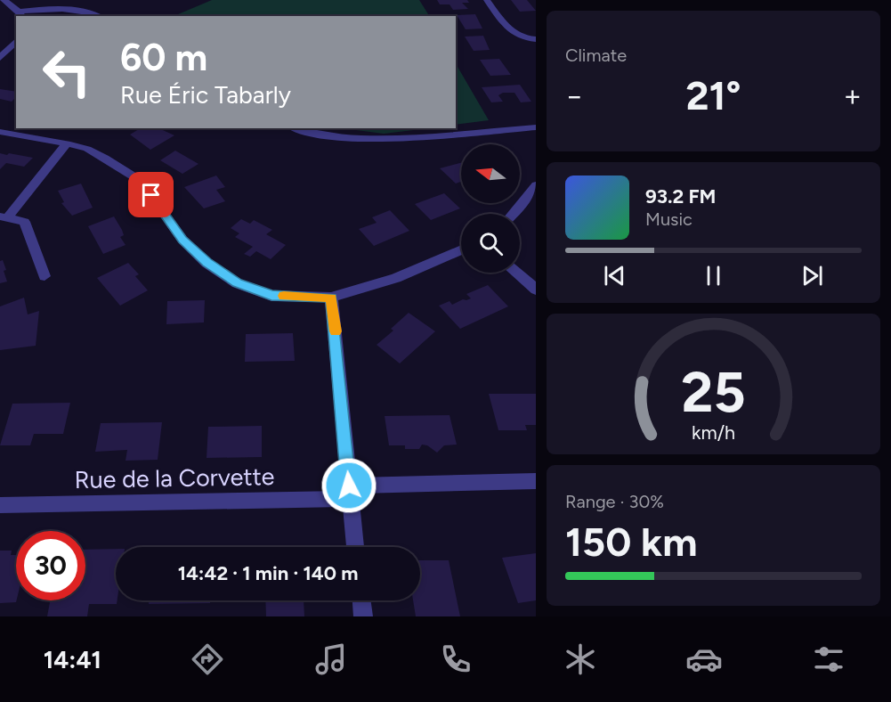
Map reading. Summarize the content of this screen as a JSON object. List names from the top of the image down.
{
  "streets": {
    "street": ["Rue de la Corvette"]
  },
  "north": "left",
  "page": {
    "tile": [
      "Climate",
      ["Range · 30%", "150 km"]
    ],
    "turn": ["60 m", "Rue Éric Tabarly"],
    "heat": ["−", "21°", "+"],
    "song": ["93.2 FM", "Music"],
    "limit": "30",
    "trip": "14:42 · 1 min · 140 m",
    "tabs": "14:41",
    "gauge": ["25", "km/h"]
  }
}
